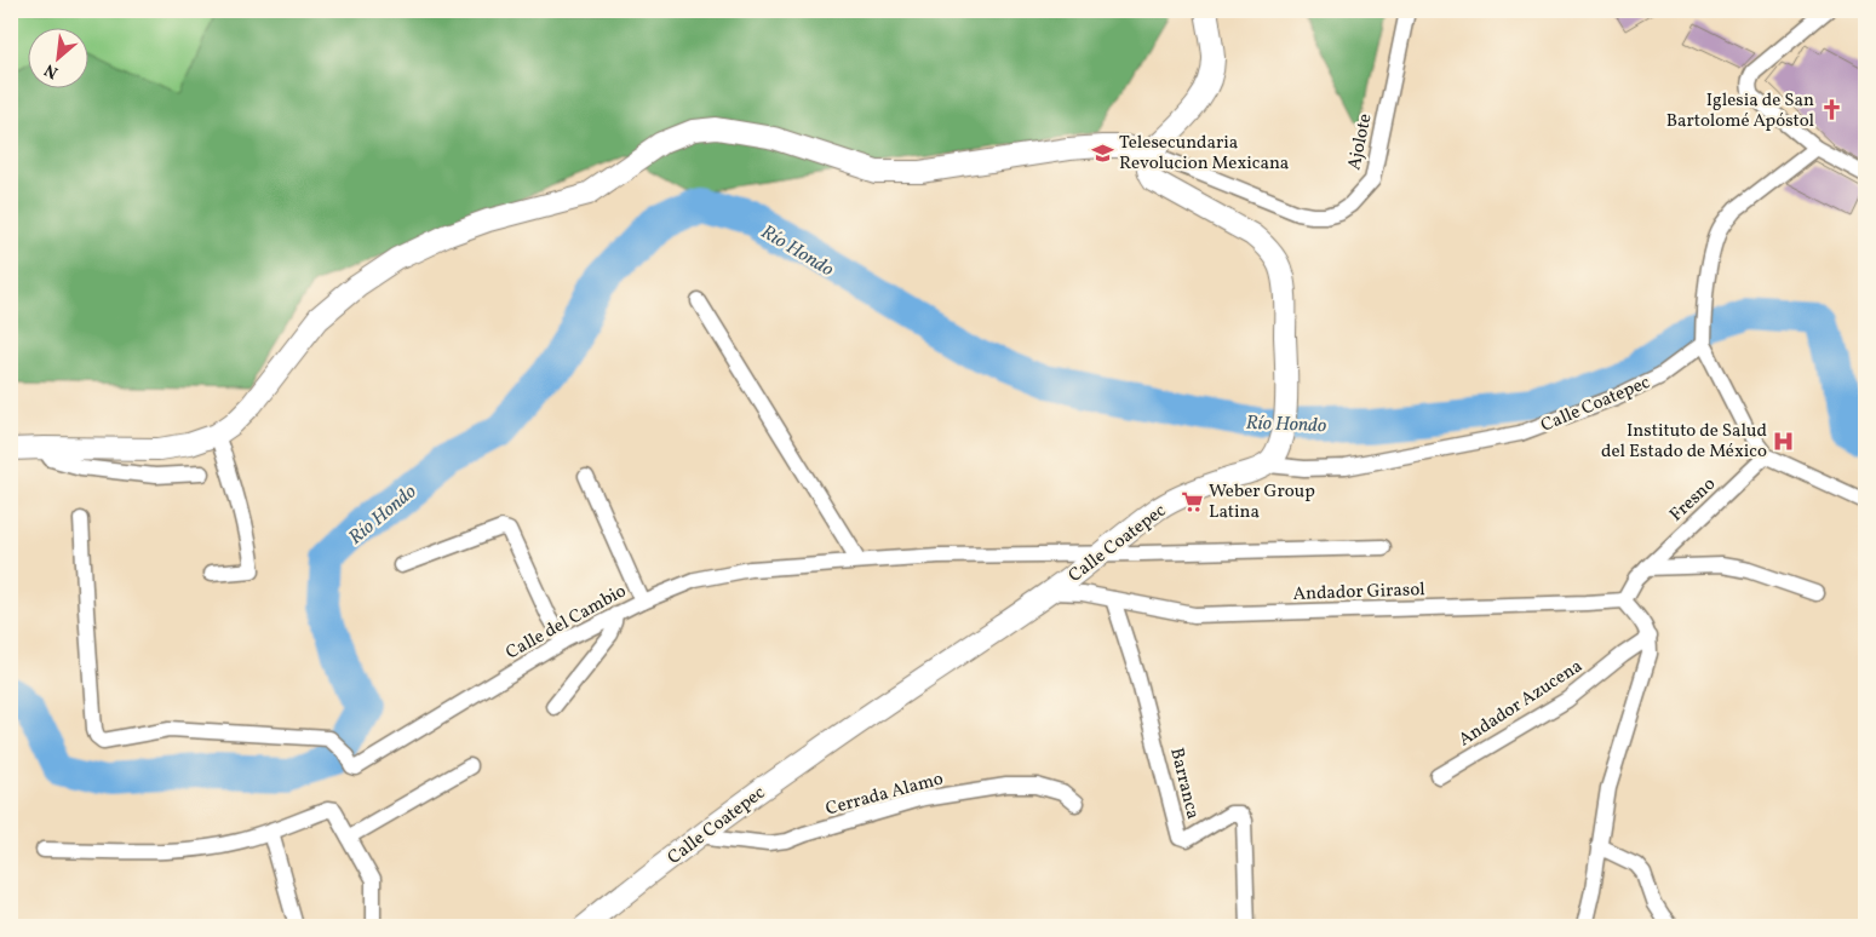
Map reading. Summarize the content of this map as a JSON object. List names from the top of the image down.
{
  "streets": {
    "main road": ["Calle Coatepec"],
    "street": [
      "Ajolote",
      "Fresno",
      "Andador Girasol",
      "Calle del Cambio",
      "Andador Azucena",
      "Barranca",
      "Cerrada Alamo"
    ]
  },
  "crossings": [
    ["Calle Coatepec", "Andador Girasol"],
    ["Calle Coatepec", "Calle del Cambio"],
    ["Calle Coatepec", "Cerrada Alamo"],
    ["Fresno", "Andador Girasol"],
    ["Andador Girasol", "Barranca"]
  ],
  "water": ["Río Hondo"],
  "places": {
    "church": ["Iglesia de San Bartolomé Apóstol"],
    "school or university": ["Telesecundaria Revolucion Mexicana"],
    "hospital": ["Instituto de Salud del Estado de México"],
    "supermarket": ["Weber Group Latina"]
  },
  "north": "bottom left"
}
